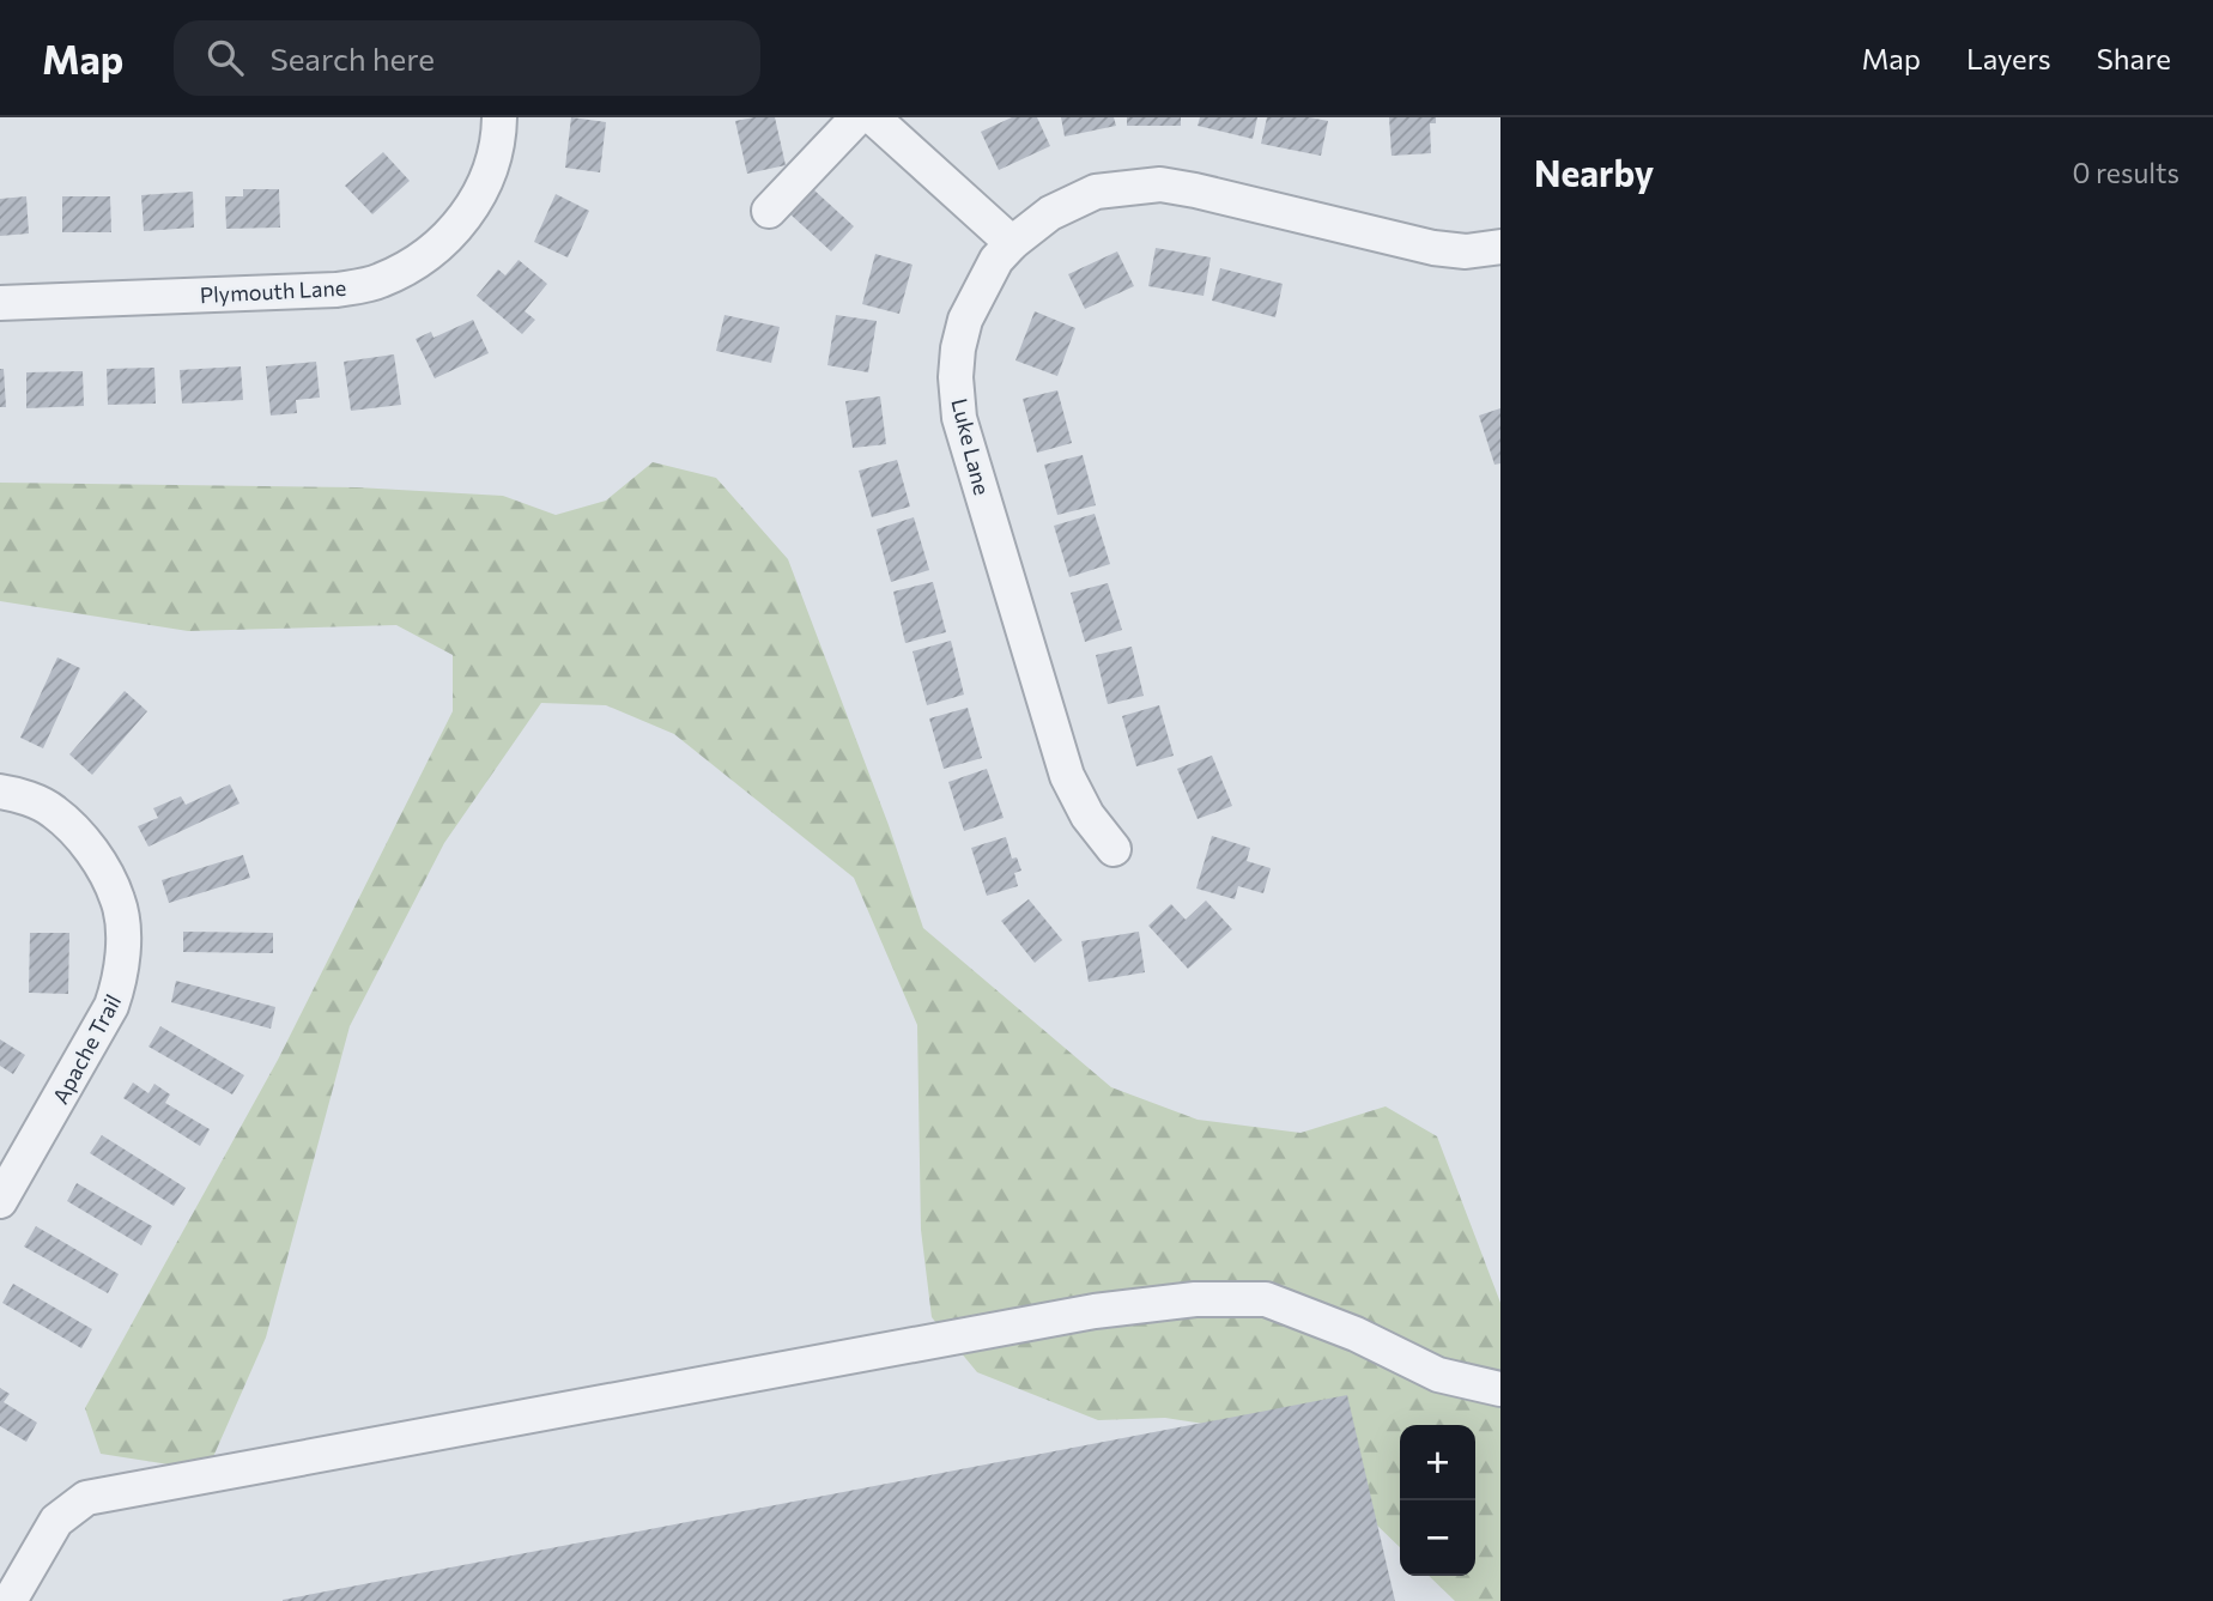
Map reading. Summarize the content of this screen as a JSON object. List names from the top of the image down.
{
  "streets": {
    "street": ["Plymouth Lane", "Luke Lane", "Apache Trail"]
  },
  "page": {
    "header": "Map",
    "search": "Search here",
    "nav": ["Map", "Layers", "Share"],
    "heading": ["Nearby", "0 results"],
    "map_buttons": ["+", "−"]
  }
}
